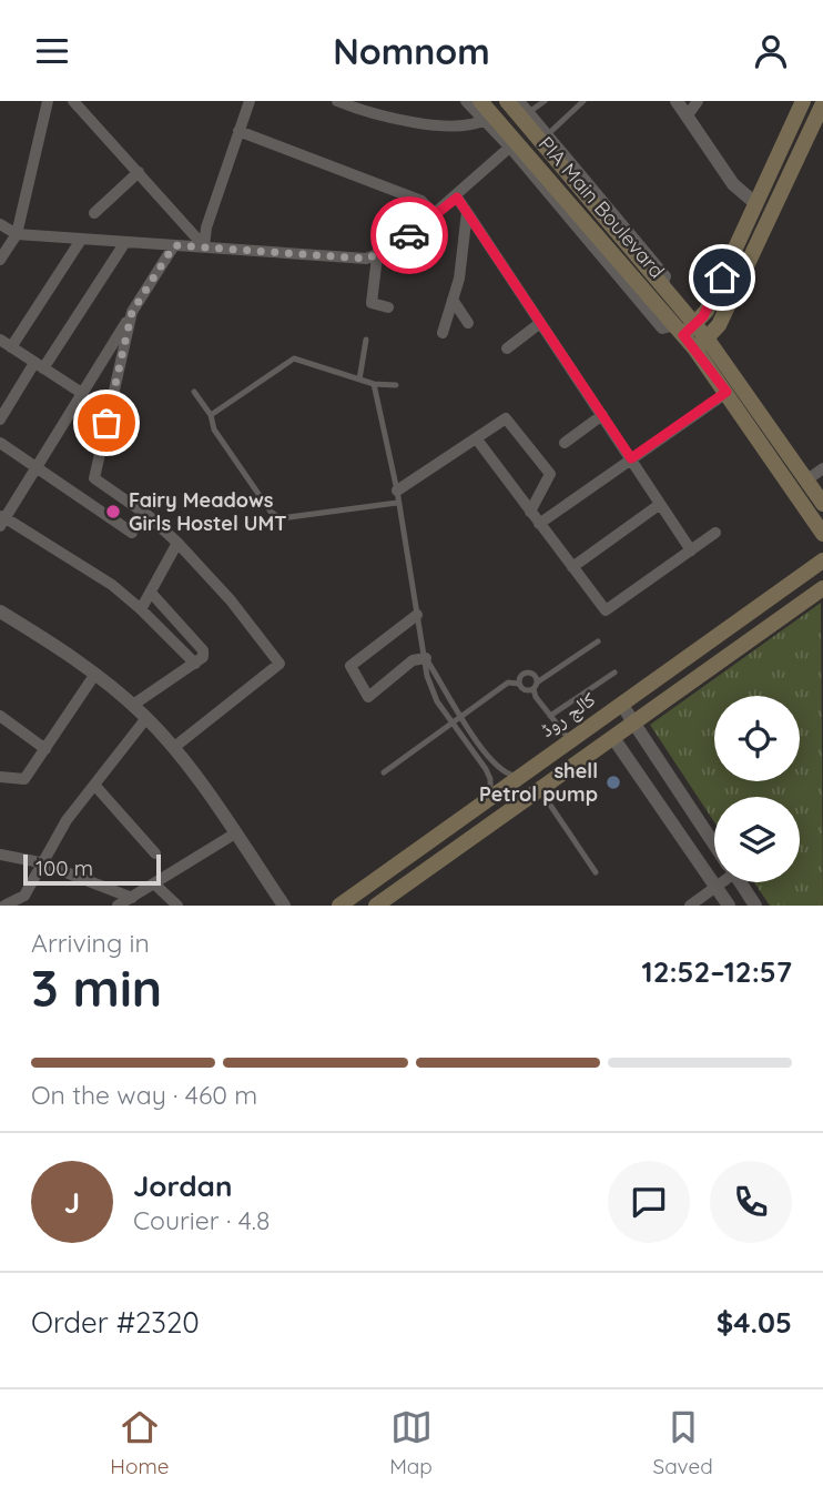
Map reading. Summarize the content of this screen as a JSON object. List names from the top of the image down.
{
  "streets": {
    "main road": ["PIA Main Boulevard", "کالج روڈ"]
  },
  "places": ["Fairy Meadows Girls Hostel UMT", "shell Petrol pump"],
  "scale_bar": "100 m",
  "page": {
    "header": "Nomnom",
    "scale": "100 m",
    "heading": ["3 min", "Arriving in", "12:52–12:57"],
    "panel": [
      "Jordan",
      "Courier · 4.8",
      "Order #2320",
      "$4.05"
    ],
    "bar": "On the way · 460 m",
    "round": "J",
    "tabs": ["Home", "Map", "Saved"]
  }
}
